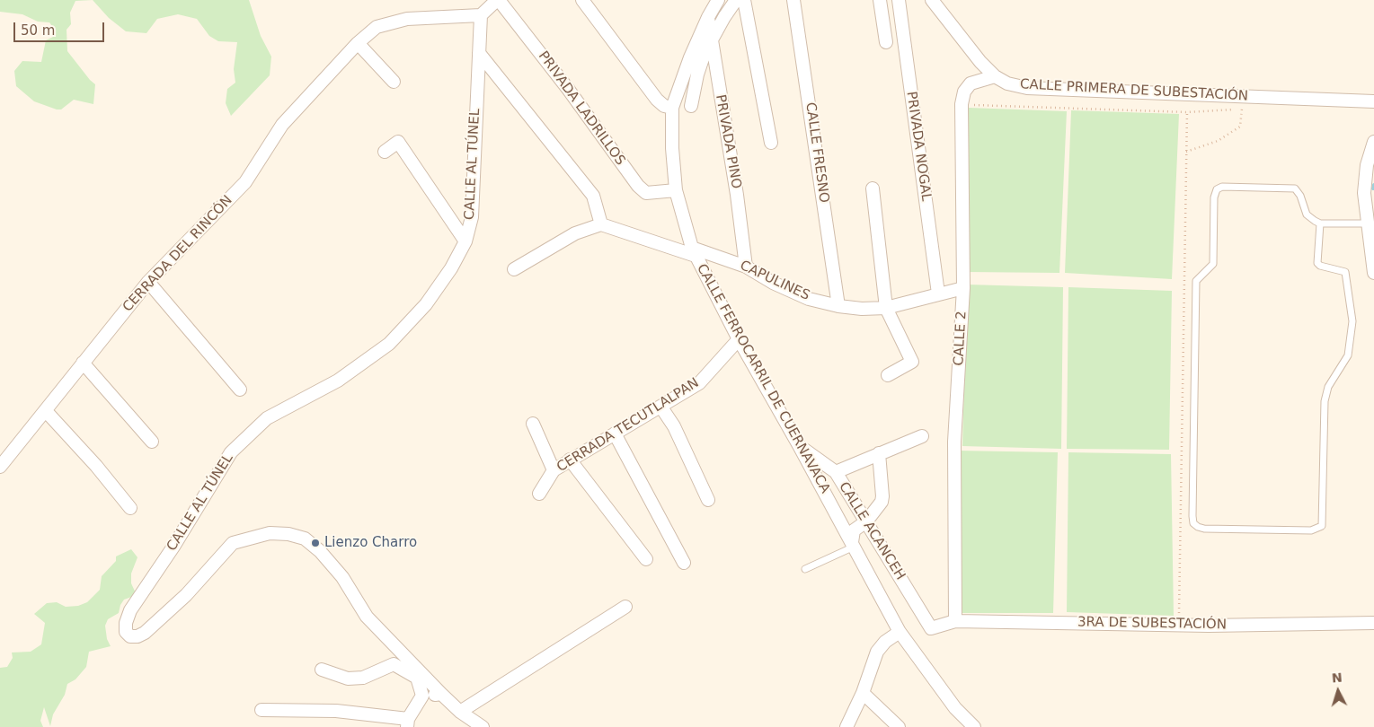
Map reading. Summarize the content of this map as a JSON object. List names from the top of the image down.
{
  "streets": {
    "street": [
      "CALLE PRIMERA DE SUBESTACIÓN",
      "PRIVADA LADRILLOS",
      "PRIVADA PINO",
      "PRIVADA NOGAL",
      "CALLE FRESNO",
      "CALLE AL TÚNEL",
      "CERRADA DEL RINCÓN",
      "CAPULINES",
      "CALLE 2",
      "CALLE FERROCARRIL DE CUERNAVACA",
      "CERRADA TECUTLALPAN",
      "CALLE ACANCEH",
      "3RA DE SUBESTACIÓN"
    ]
  },
  "crossings": [
    ["CALLE PRIMERA DE SUBESTACIÓN", "CALLE 2"],
    ["PRIVADA LADRILLOS", "CALLE FERROCARRIL DE CUERNAVACA"],
    ["PRIVADA PINO", "CAPULINES"],
    ["PRIVADA PINO", "CALLE FERROCARRIL DE CUERNAVACA"],
    ["PRIVADA NOGAL", "CAPULINES"],
    ["CALLE FRESNO", "CAPULINES"],
    ["CALLE AL TÚNEL", "CERRADA DEL RINCÓN"],
    ["CAPULINES", "CALLE 2"],
    ["CAPULINES", "CALLE FERROCARRIL DE CUERNAVACA"],
    ["CALLE 2", "3RA DE SUBESTACIÓN"],
    ["CALLE FERROCARRIL DE CUERNAVACA", "CERRADA TECUTLALPAN"],
    ["CALLE FERROCARRIL DE CUERNAVACA", "CALLE ACANCEH"],
    ["CALLE ACANCEH", "3RA DE SUBESTACIÓN"]
  ],
  "places": ["Lienzo Charro"],
  "scale_bar": "50 m",
  "north": "top"
}
